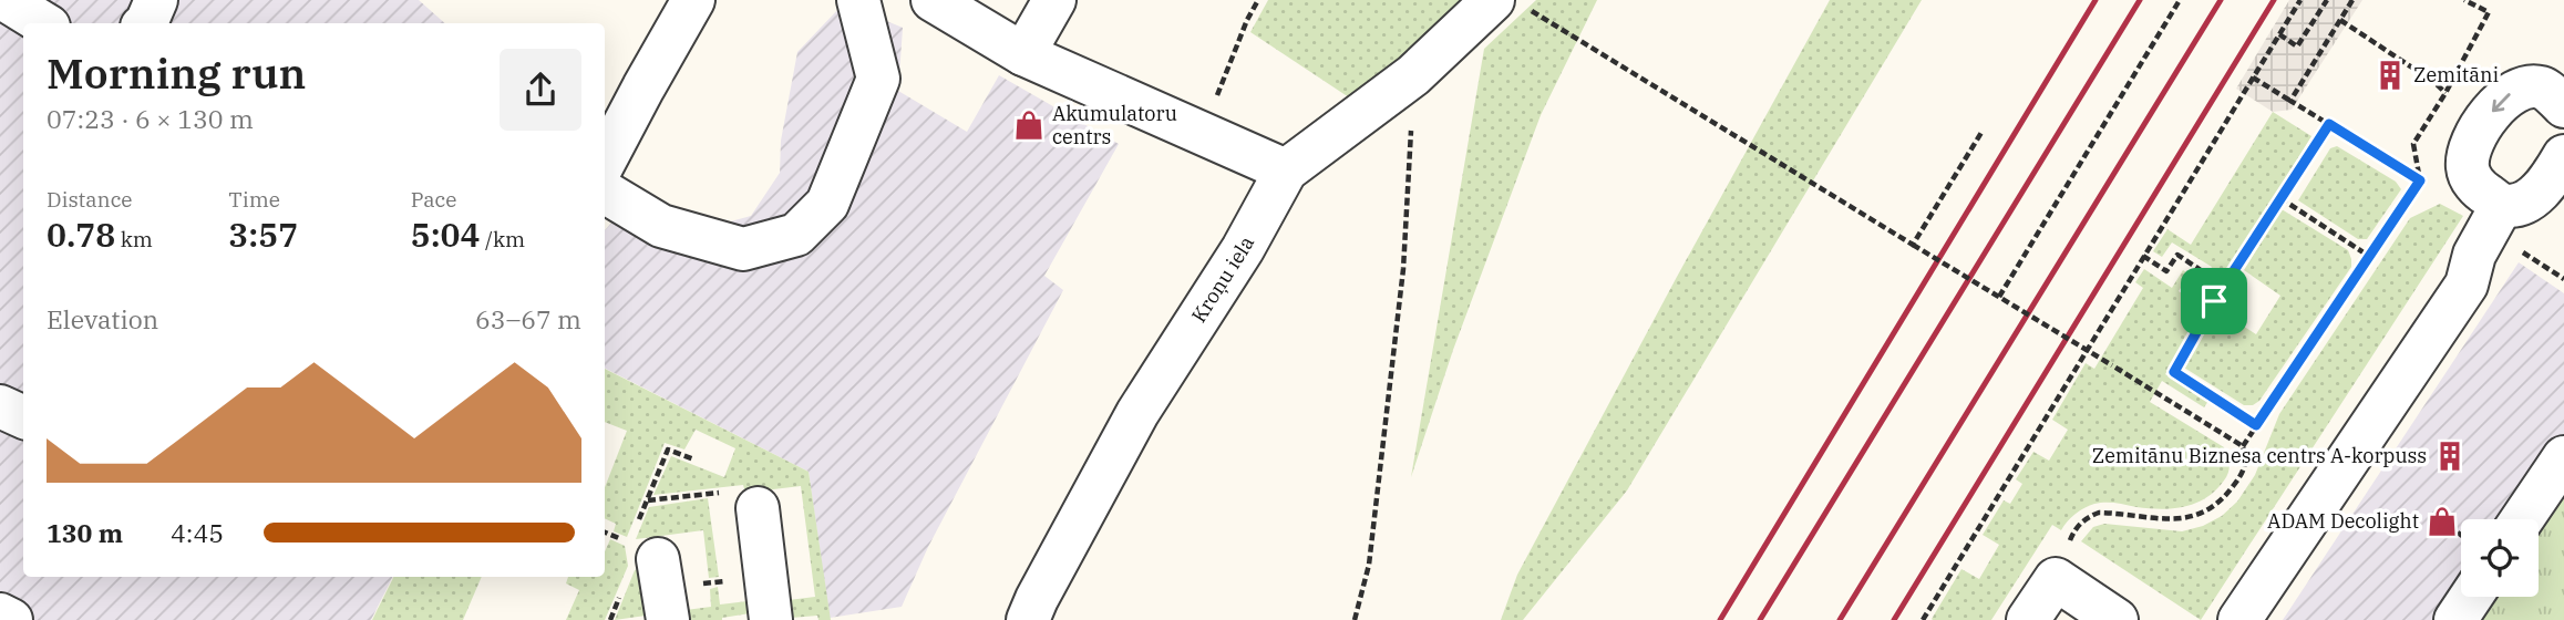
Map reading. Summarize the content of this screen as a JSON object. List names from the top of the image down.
{
  "streets": {
    "street": ["Kroņu iela"]
  },
  "places": {
    "building": ["Zemitāni", "Zemitānu Biznesa centrs A-korpuss"],
    "shop": ["Akumulatoru centrs", "ADAM Decolight"]
  },
  "page": {
    "heading": ["Morning run", "07:23 · 6 × 130 m"],
    "stats": [
      ["Distance", "0.78 km"],
      ["Time", "3:57"],
      ["Pace", "5:04 /km"]
    ],
    "chart": ["Elevation", "63–67 m"],
    "list": [
      {
        "name": "130 m",
        "note": "4:45"
      }
    ]
  }
}
